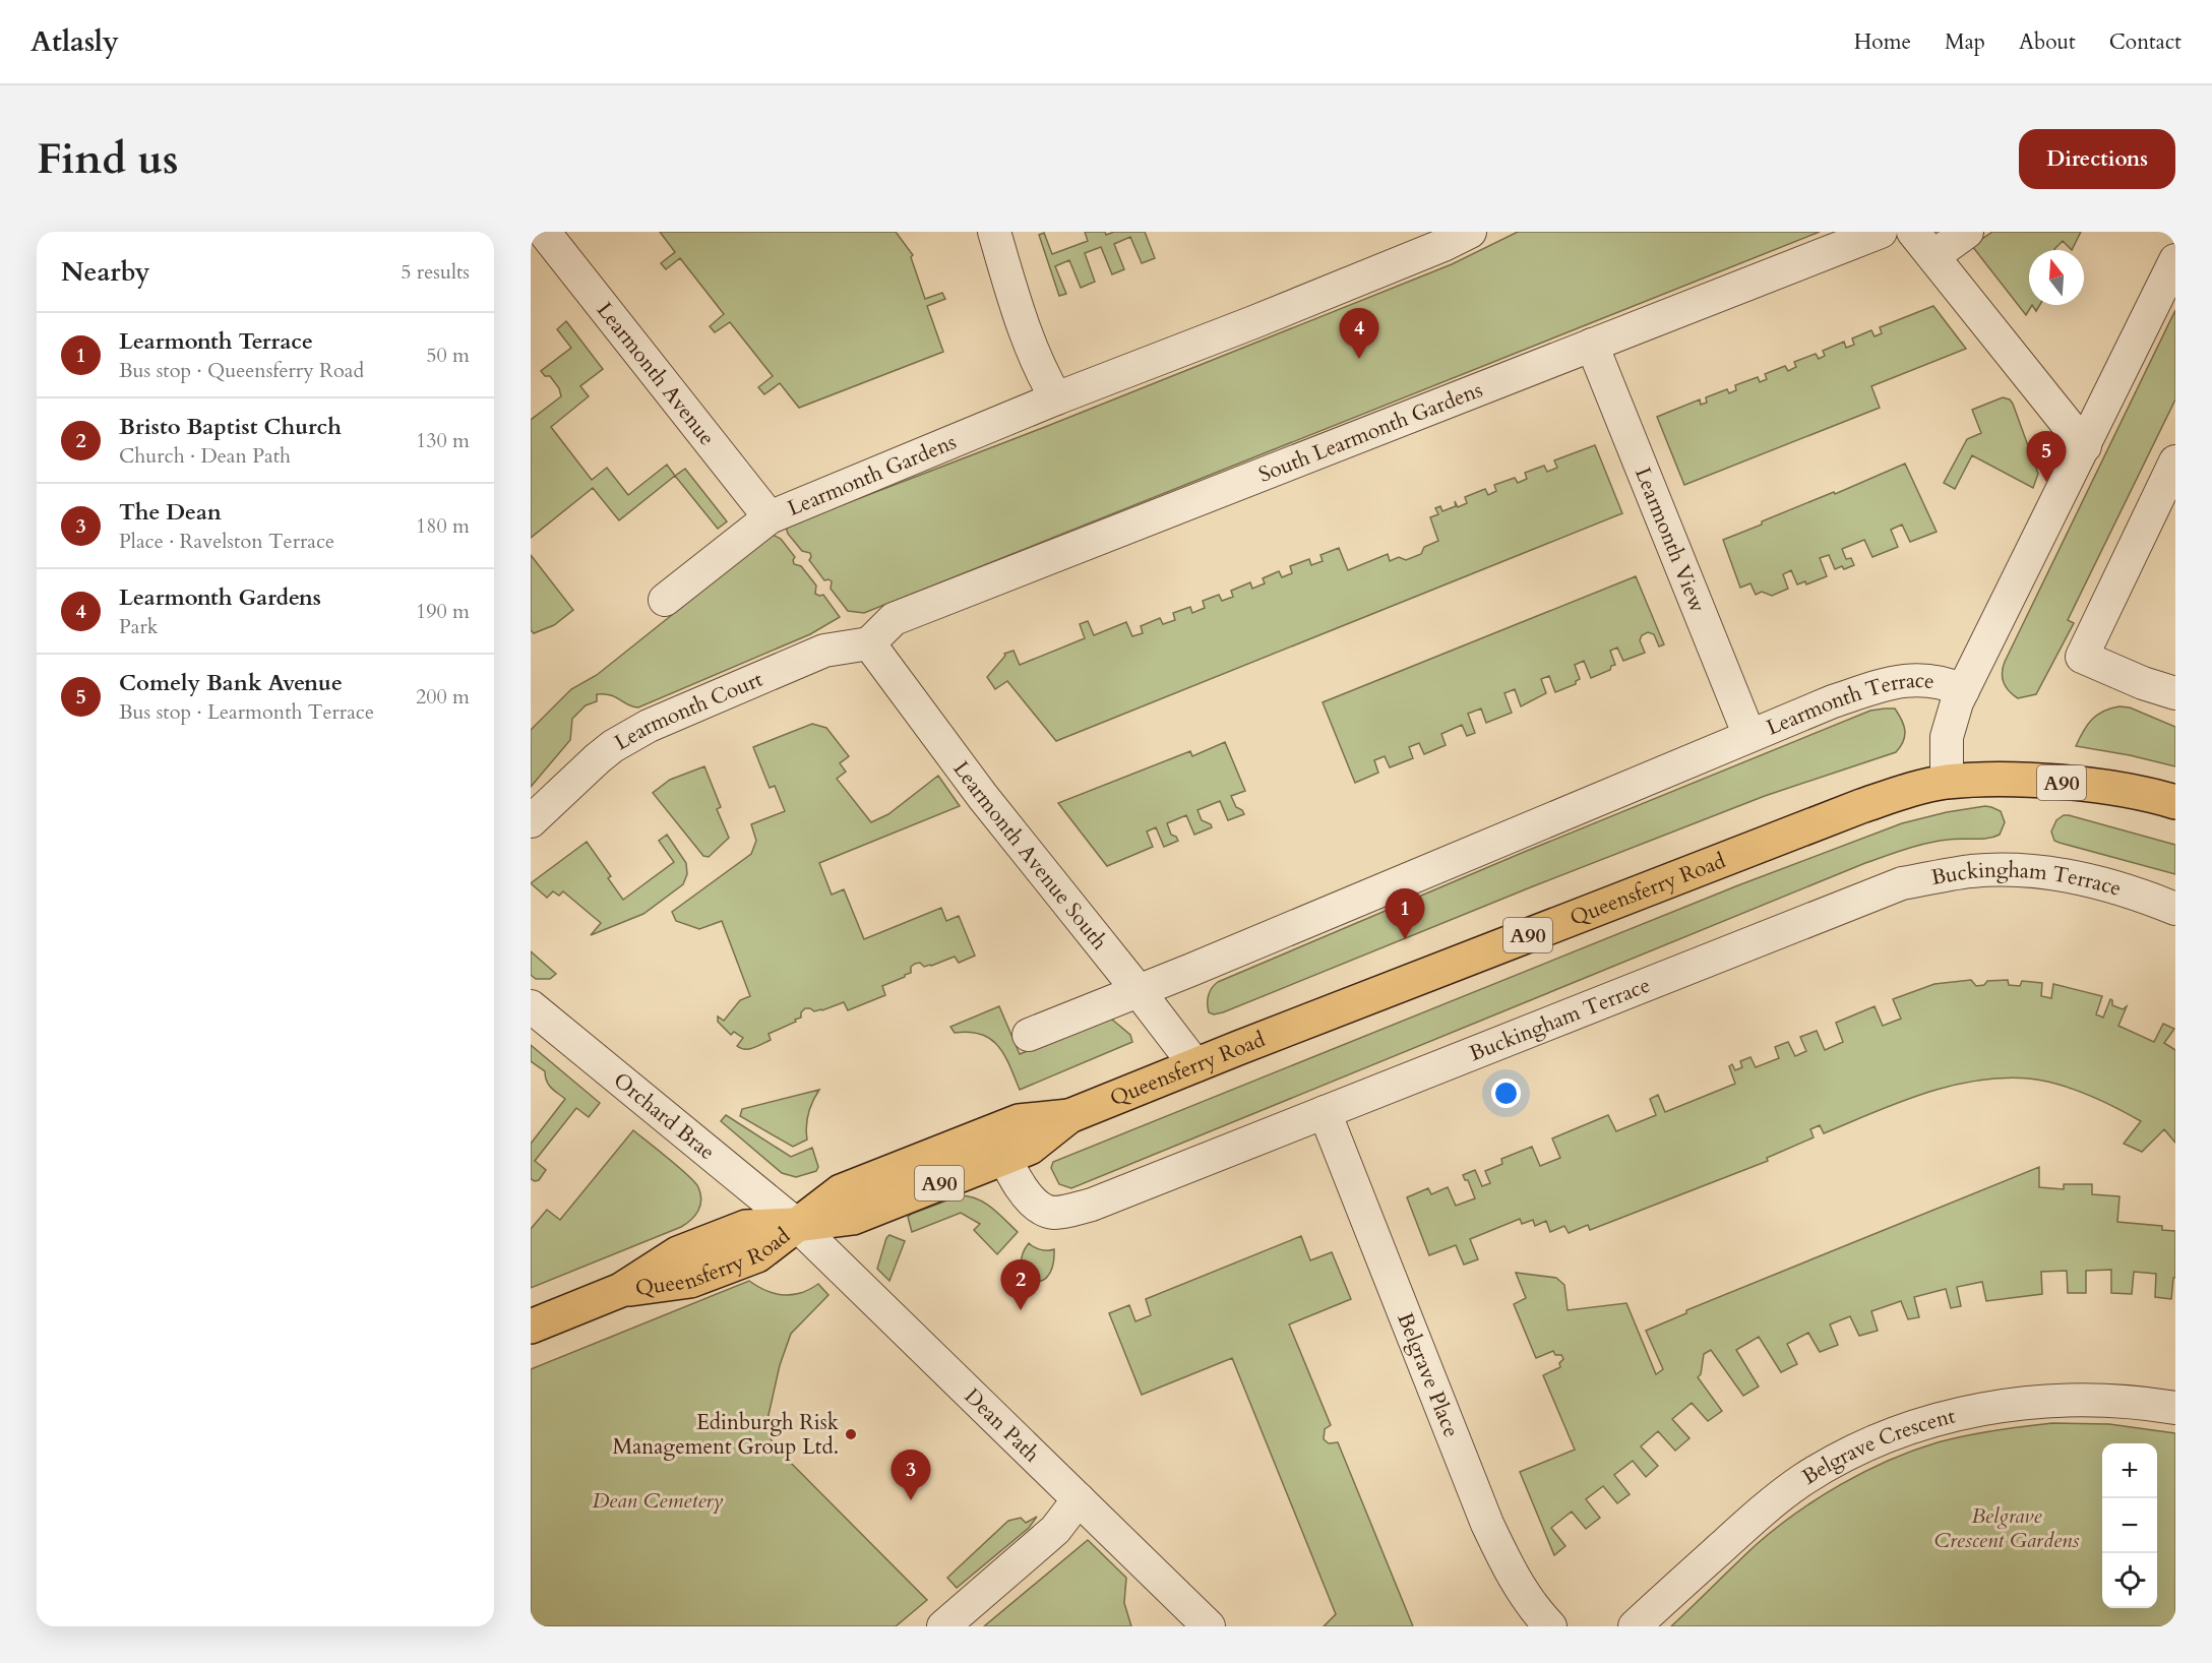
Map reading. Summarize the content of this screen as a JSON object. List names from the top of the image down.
{
  "streets": {
    "main road": ["A90", "Queensferry Road"],
    "street": [
      "Learmonth Avenue",
      "South Learmonth Gardens",
      "Learmonth Gardens",
      "Learmonth View",
      "Learmonth Terrace",
      "Learmonth Court",
      "Learmonth Avenue South",
      "Buckingham Terrace",
      "Orchard Brae",
      "Belgrave Place",
      "Dean Path",
      "Belgrave Crescent"
    ]
  },
  "crossings": [
    ["Learmonth Avenue", "Learmonth Gardens"],
    ["South Learmonth Gardens", "Learmonth View"],
    ["South Learmonth Gardens", "Learmonth Court"],
    ["South Learmonth Gardens", "Learmonth Avenue South"],
    ["Learmonth View", "Learmonth Terrace"],
    ["Learmonth Terrace", "Learmonth Avenue South"],
    ["Learmonth Terrace", "Queensferry Road"],
    ["Learmonth Court", "Learmonth Avenue South"],
    ["Learmonth Avenue South", "Queensferry Road"],
    ["Buckingham Terrace", "Queensferry Road"],
    ["Buckingham Terrace", "Belgrave Place"],
    ["Queensferry Road", "Orchard Brae"],
    ["Queensferry Road", "Dean Path"],
    ["Orchard Brae", "Dean Path"]
  ],
  "parks": ["Dean Cemetery", "Belgrave Crescent Gardens"],
  "places": ["Edinburgh Risk Management Group Ltd."],
  "north": "top",
  "page": {
    "header": "Atlasly",
    "nav": [
      "Home",
      "Map",
      "About",
      "Contact"
    ],
    "buttons": "Directions",
    "title": "Find us",
    "heading": ["Nearby", "5 results"],
    "pins": [
      "4",
      "5",
      "1",
      "2",
      "3"
    ],
    "list": [
      {
        "mark": "1",
        "name": "Learmonth Terrace",
        "note": "Bus stop · Queensferry Road",
        "value": "50 m"
      },
      {
        "mark": "2",
        "name": "Bristo Baptist Church",
        "note": "Church · Dean Path",
        "value": "130 m"
      },
      {
        "mark": "3",
        "name": "The Dean",
        "note": "Place · Ravelston Terrace",
        "value": "180 m"
      },
      {
        "mark": "4",
        "name": "Learmonth Gardens",
        "note": "Park",
        "value": "190 m"
      },
      {
        "mark": "5",
        "name": "Comely Bank Avenue",
        "note": "Bus stop · Learmonth Terrace",
        "value": "200 m"
      }
    ],
    "map_buttons": ["+", "−"]
  }
}
